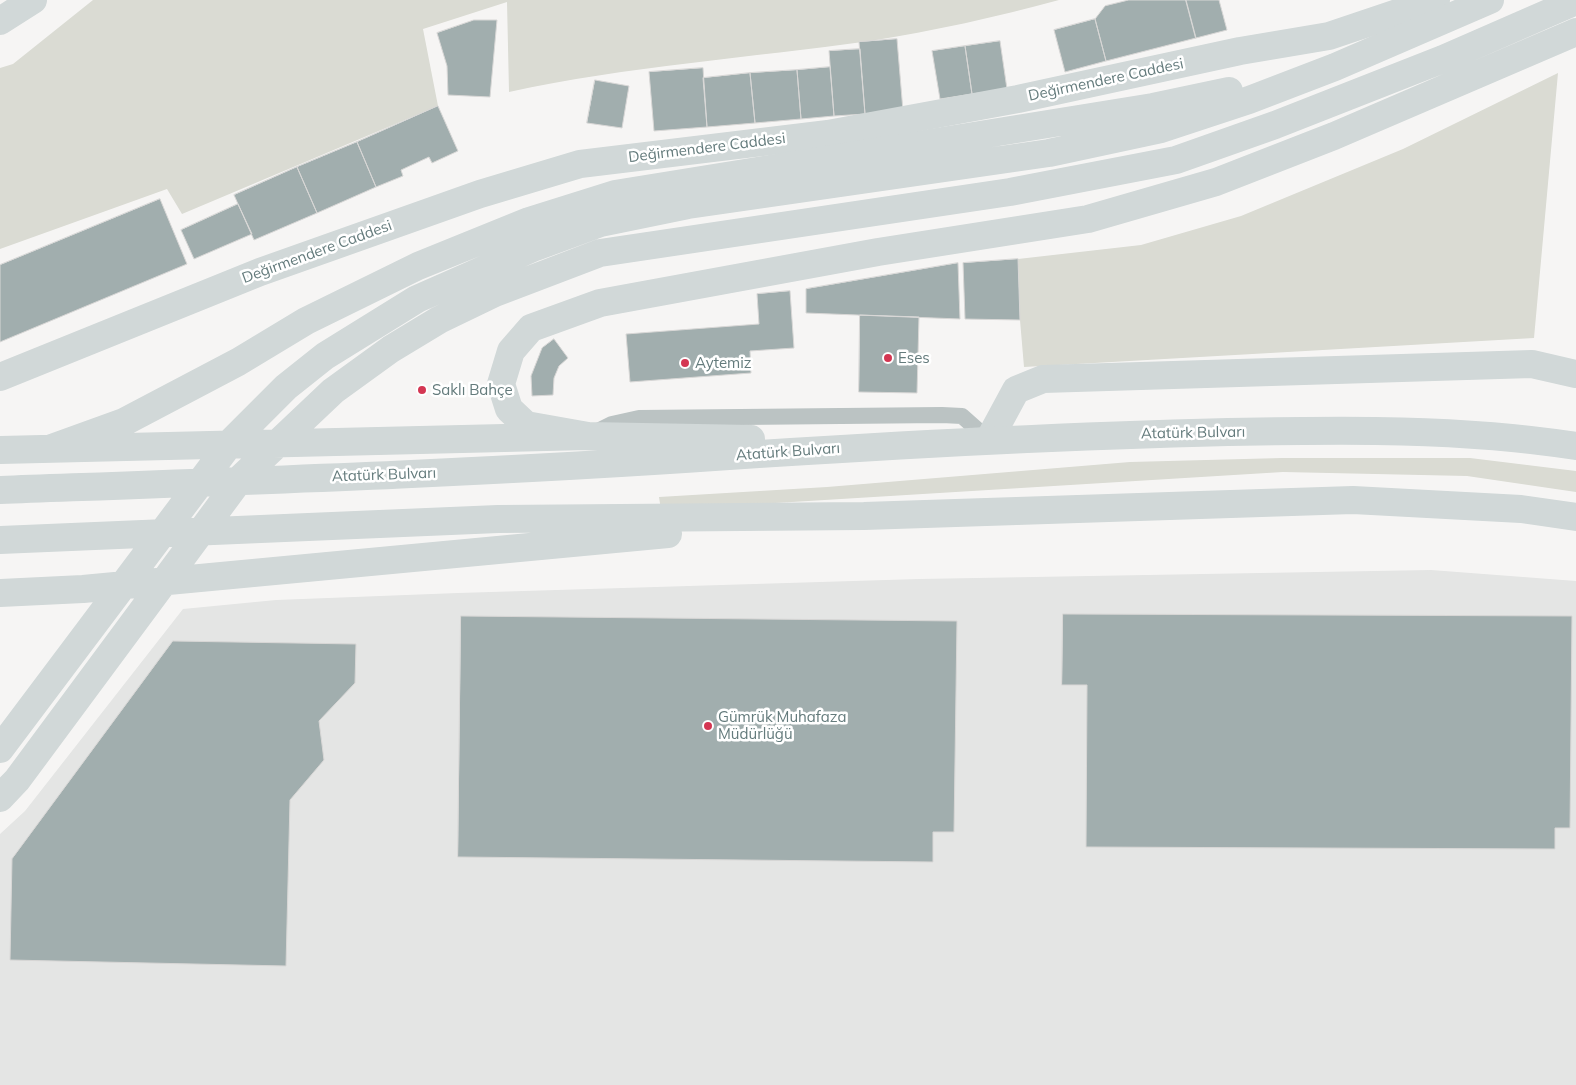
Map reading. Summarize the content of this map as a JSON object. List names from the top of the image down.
{
  "streets": {
    "main road": ["Değirmendere Caddesi", "Atatürk Bulvarı"]
  },
  "places": [
    "Eses",
    "Aytemiz",
    "Saklı Bahçe",
    "Gümrük Muhafaza Müdürlüğü"
  ]
}
